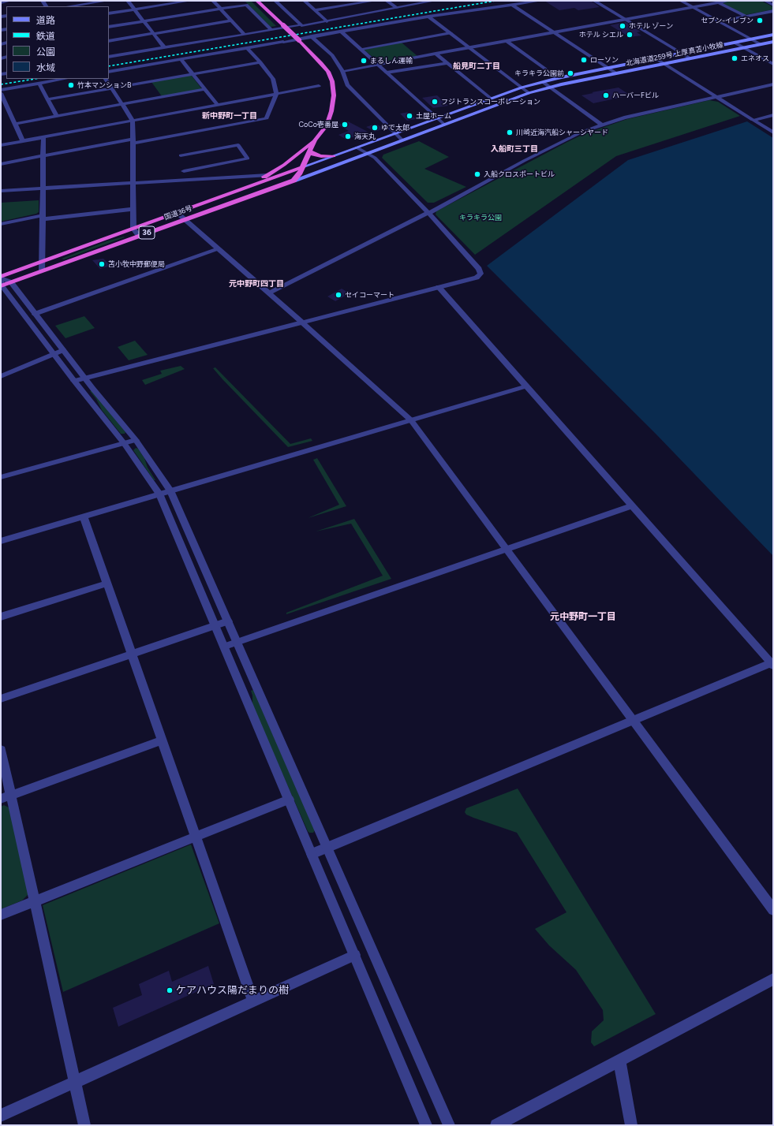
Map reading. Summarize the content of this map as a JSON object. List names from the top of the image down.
{
  "streets": {
    "highway": ["国道36号", "36"],
    "main road": ["北海道道259号 上厚真苫小牧線"]
  },
  "crossings": [
    ["北海道道259号 上厚真苫小牧線", "国道36号"]
  ],
  "districts": [
    "船見町二丁目",
    "新中野町一丁目",
    "入船町三丁目",
    "元中野町四丁目",
    "元中野町一丁目"
  ],
  "parks": ["キラキラ公園"],
  "places": [
    "セブン-イレブン",
    "ホテル ゾーン",
    "ホテル シエル",
    "エネオス",
    "ローソン",
    "まるしん運輸",
    "キラキラ公園前",
    "竹本マンションB",
    "ハーバーFビル",
    "フジトランスコーポレーション",
    "土屋ホーム",
    "CoCo壱番屋",
    "ゆで太郎",
    "川崎近海汽船シャーシヤード",
    "海天丸",
    "入船クロスポートビル",
    "苫小牧中野郵便局",
    "セイコーマート",
    "ケアハウス陽だまりの樹"
  ],
  "legend": [
    "道路",
    "鉄道",
    "公園",
    "水域"
  ]
}
